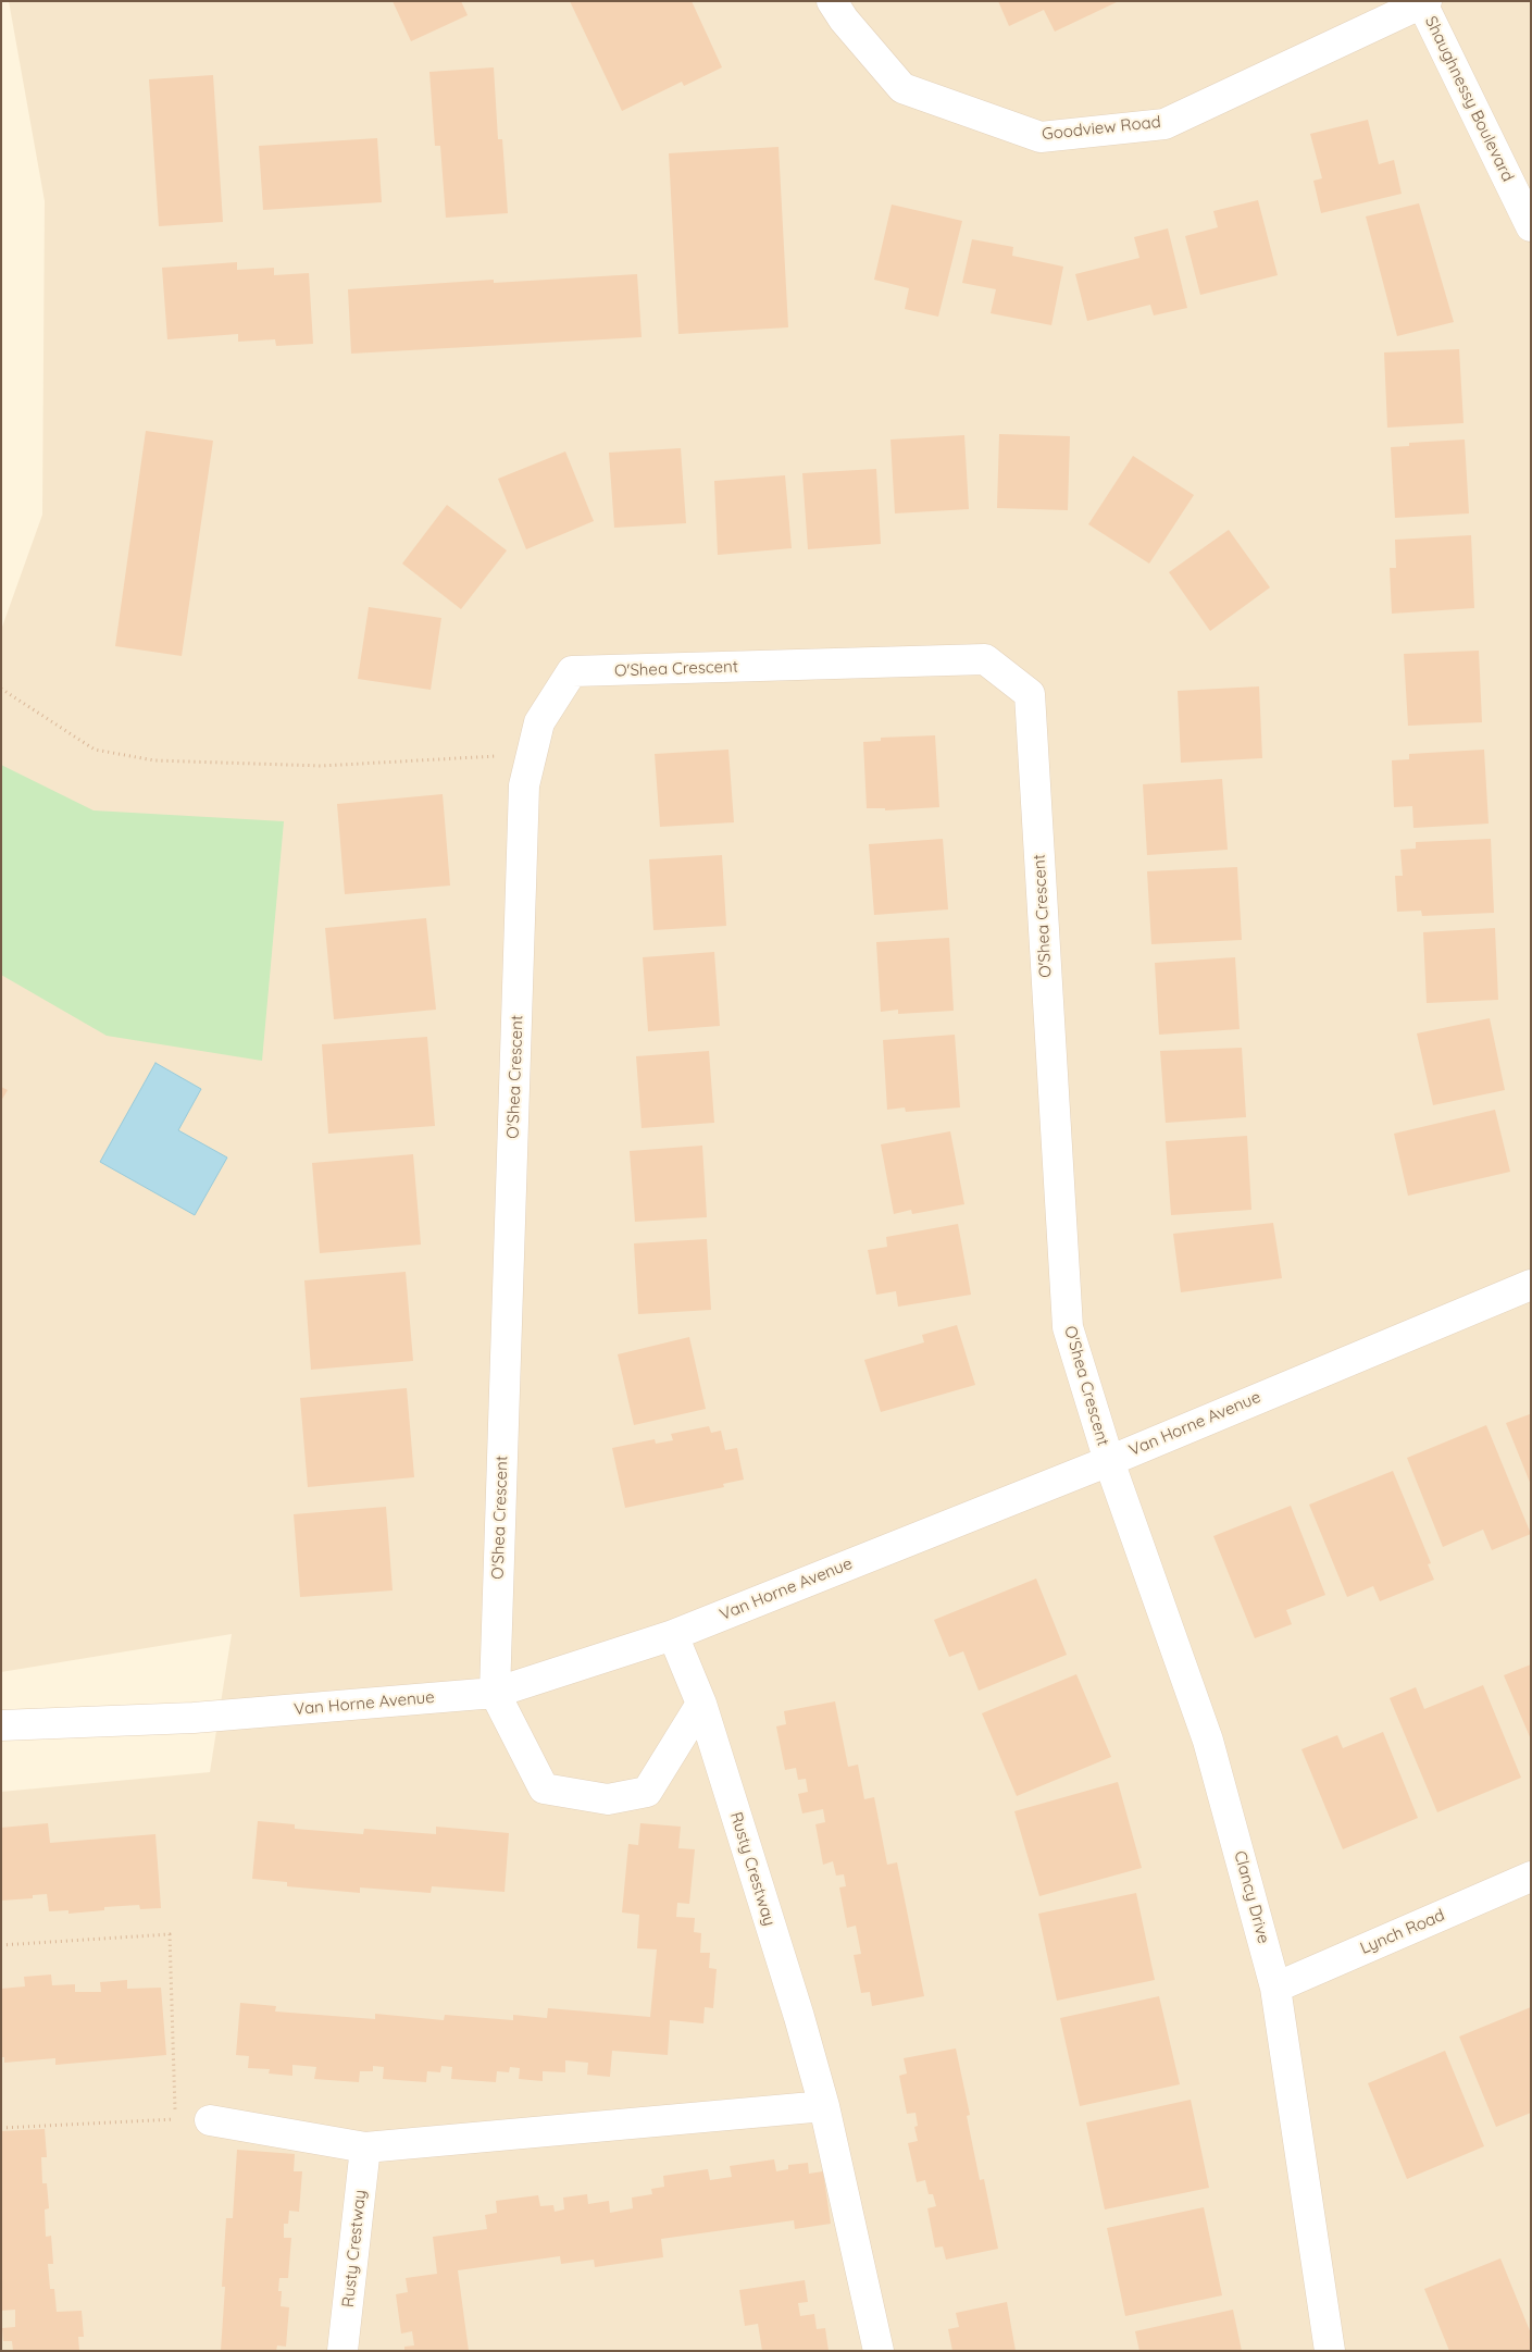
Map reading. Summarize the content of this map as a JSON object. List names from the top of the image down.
{
  "streets": {
    "street": [
      "Shaughnessy Boulevard",
      "Goodview Road",
      "O'Shea Crescent",
      "Van Horne Avenue",
      "Rusty Crestway",
      "Clancy Drive",
      "Lynch Road"
    ]
  },
  "crossings": [
    ["Shaughnessy Boulevard", "Goodview Road"],
    ["O'Shea Crescent", "Van Horne Avenue"],
    ["O'Shea Crescent", "Clancy Drive"],
    ["Van Horne Avenue", "Rusty Crestway"],
    ["Van Horne Avenue", "Clancy Drive"],
    ["Clancy Drive", "Lynch Road"]
  ]
}
